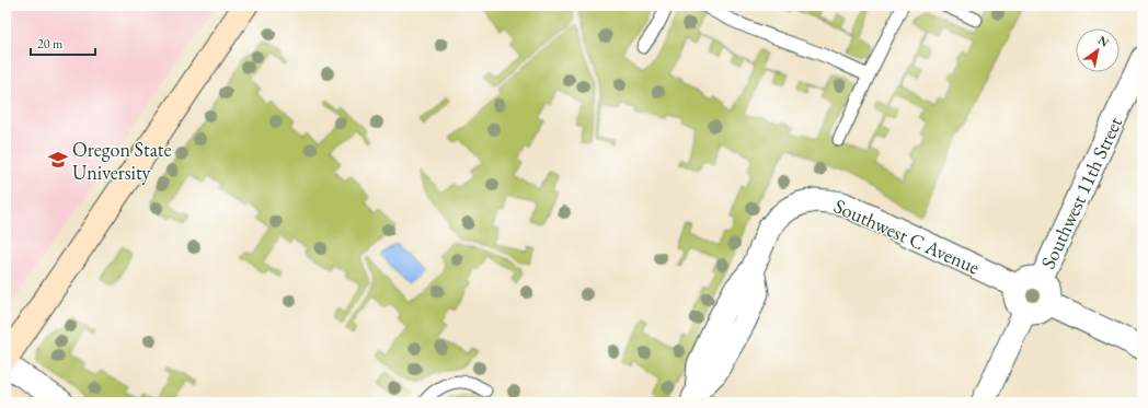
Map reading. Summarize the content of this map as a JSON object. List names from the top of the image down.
{
  "streets": {
    "street": ["Southwest 11th Street", "Southwest C Avenue"]
  },
  "crossings": [
    ["Southwest 11th Street", "Southwest C Avenue"]
  ],
  "places": {
    "school or university": ["Oregon State University"]
  },
  "scale_bar": "20 m",
  "north": "top right"
}
